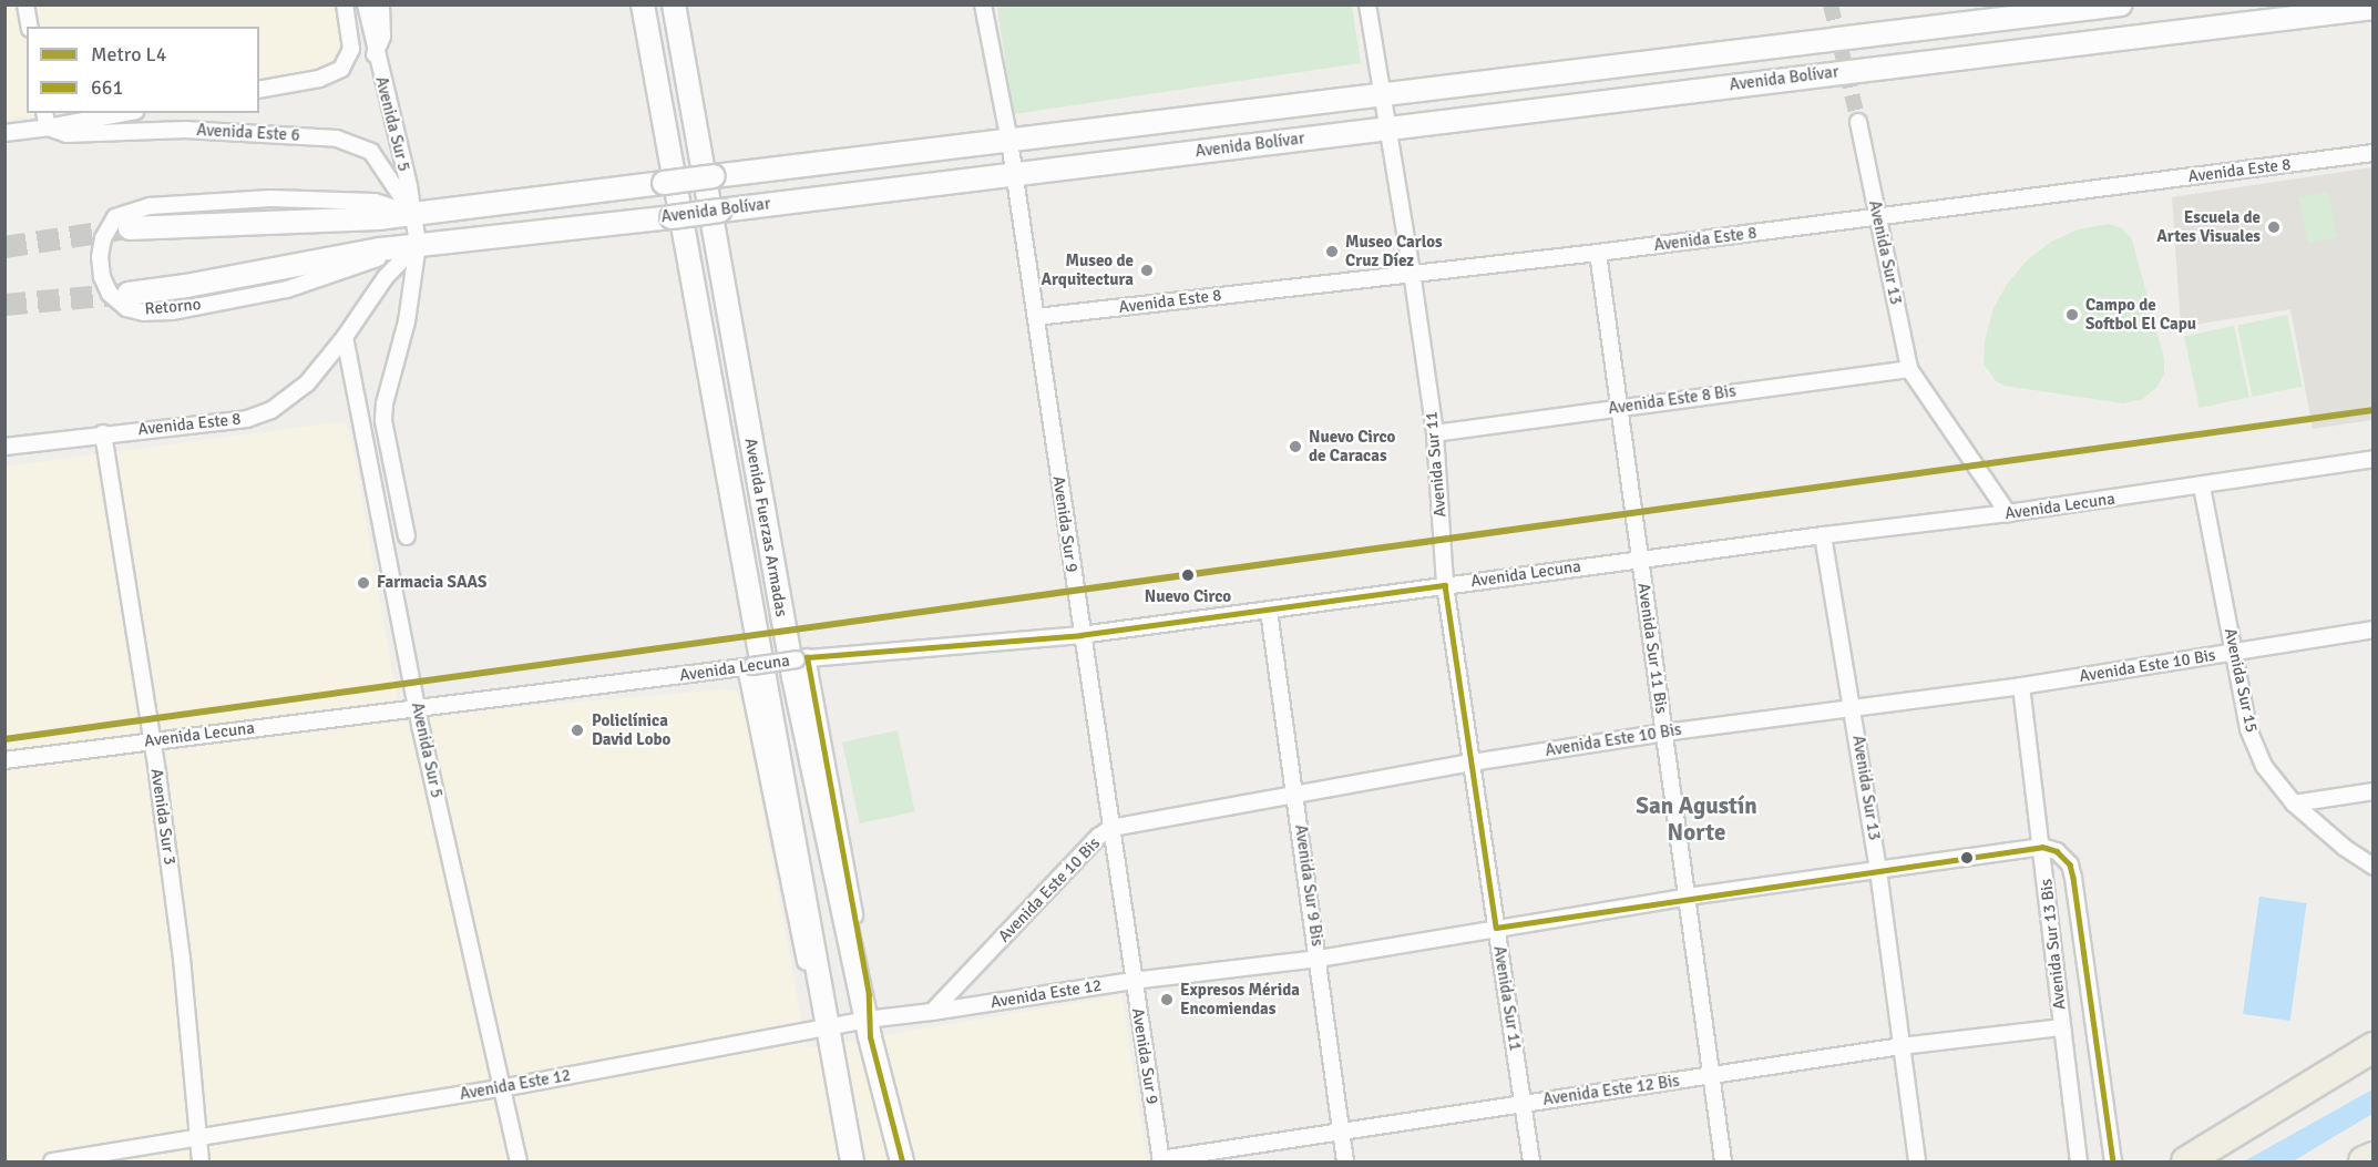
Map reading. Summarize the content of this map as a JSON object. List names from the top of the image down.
{
  "streets": {
    "main road": ["Avenida Bolívar", "Avenida Fuerzas Armadas"],
    "street": [
      "Avenida Sur 5",
      "Avenida Este 6",
      "Avenida Este 8",
      "Avenida Sur 13",
      "Retorno",
      "Avenida Este 8 Bis",
      "Avenida Sur 11",
      "Avenida Lecuna",
      "Avenida Sur 9",
      "Avenida Sur 11 Bis",
      "Avenida Este 10 Bis",
      "Avenida Sur 15",
      "Avenida Sur 3",
      "Avenida Sur 9 Bis",
      "Avenida Sur 13 Bis",
      "Avenida Este 12",
      "Avenida Este 12 Bis"
    ]
  },
  "crossings": [
    ["Avenida Bolívar", "Avenida Sur 5"],
    ["Avenida Bolívar", "Avenida Este 6"],
    ["Avenida Bolívar", "Avenida Este 8"],
    ["Avenida Bolívar", "Retorno"],
    ["Avenida Bolívar", "Avenida Sur 11"],
    ["Avenida Bolívar", "Avenida Sur 9"],
    ["Avenida Sur 5", "Avenida Este 6"],
    ["Avenida Sur 5", "Avenida Este 8"],
    ["Avenida Sur 5", "Retorno"],
    ["Avenida Sur 5", "Avenida Lecuna"],
    ["Avenida Sur 5", "Avenida Este 12"],
    ["Avenida Este 6", "Retorno"],
    ["Avenida Este 8", "Avenida Sur 13"],
    ["Avenida Este 8", "Retorno"],
    ["Avenida Este 8", "Avenida Sur 11"],
    ["Avenida Este 8", "Avenida Sur 9"],
    ["Avenida Este 8", "Avenida Sur 11 Bis"],
    ["Avenida Este 8", "Avenida Sur 3"],
    ["Avenida Sur 13", "Avenida Este 8 Bis"],
    ["Avenida Sur 13", "Avenida Lecuna"],
    ["Avenida Sur 13", "Avenida Este 10 Bis"],
    ["Avenida Sur 13", "Avenida Este 12"],
    ["Avenida Sur 13", "Avenida Este 12 Bis"],
    ["Avenida Este 8 Bis", "Avenida Sur 11"],
    ["Avenida Este 8 Bis", "Avenida Sur 11 Bis"],
    ["Avenida Sur 11", "Avenida Lecuna"],
    ["Avenida Sur 11", "Avenida Este 10 Bis"],
    ["Avenida Sur 11", "Avenida Este 12"],
    ["Avenida Sur 11", "Avenida Este 12 Bis"],
    ["Avenida Lecuna", "Avenida Sur 9"],
    ["Avenida Lecuna", "Avenida Sur 11 Bis"],
    ["Avenida Lecuna", "Avenida Sur 15"],
    ["Avenida Lecuna", "Avenida Sur 3"],
    ["Avenida Lecuna", "Avenida Sur 9 Bis"],
    ["Avenida Sur 9", "Avenida Este 10 Bis"],
    ["Avenida Sur 9", "Avenida Este 12"],
    ["Avenida Sur 9", "Avenida Este 12 Bis"],
    ["Avenida Fuerzas Armadas", "Avenida Este 12"],
    ["Avenida Sur 11 Bis", "Avenida Este 10 Bis"],
    ["Avenida Sur 11 Bis", "Avenida Este 12"],
    ["Avenida Sur 11 Bis", "Avenida Este 12 Bis"],
    ["Avenida Este 10 Bis", "Avenida Sur 15"],
    ["Avenida Este 10 Bis", "Avenida Sur 9 Bis"],
    ["Avenida Este 10 Bis", "Avenida Sur 13 Bis"],
    ["Avenida Este 10 Bis", "Avenida Este 12"],
    ["Avenida Sur 3", "Avenida Este 12"],
    ["Avenida Sur 9 Bis", "Avenida Este 12"],
    ["Avenida Sur 9 Bis", "Avenida Este 12 Bis"],
    ["Avenida Sur 13 Bis", "Avenida Este 12"],
    ["Avenida Sur 13 Bis", "Avenida Este 12 Bis"]
  ],
  "districts": ["San Agustín Norte"],
  "places": [
    "Escuela de Artes Visuales",
    "Museo Carlos Cruz Díez",
    "Museo de Arquitectura",
    "Campo de Softbol El Capu",
    "Nuevo Circo de Caracas",
    "Nuevo Circo",
    "Farmacia SAAS",
    "Policlínica David Lobo",
    "Expresos Mérida Encomiendas"
  ],
  "lines": ["metro line L4", "transit line 661"],
  "legend": ["Metro L4", "661"]
}
